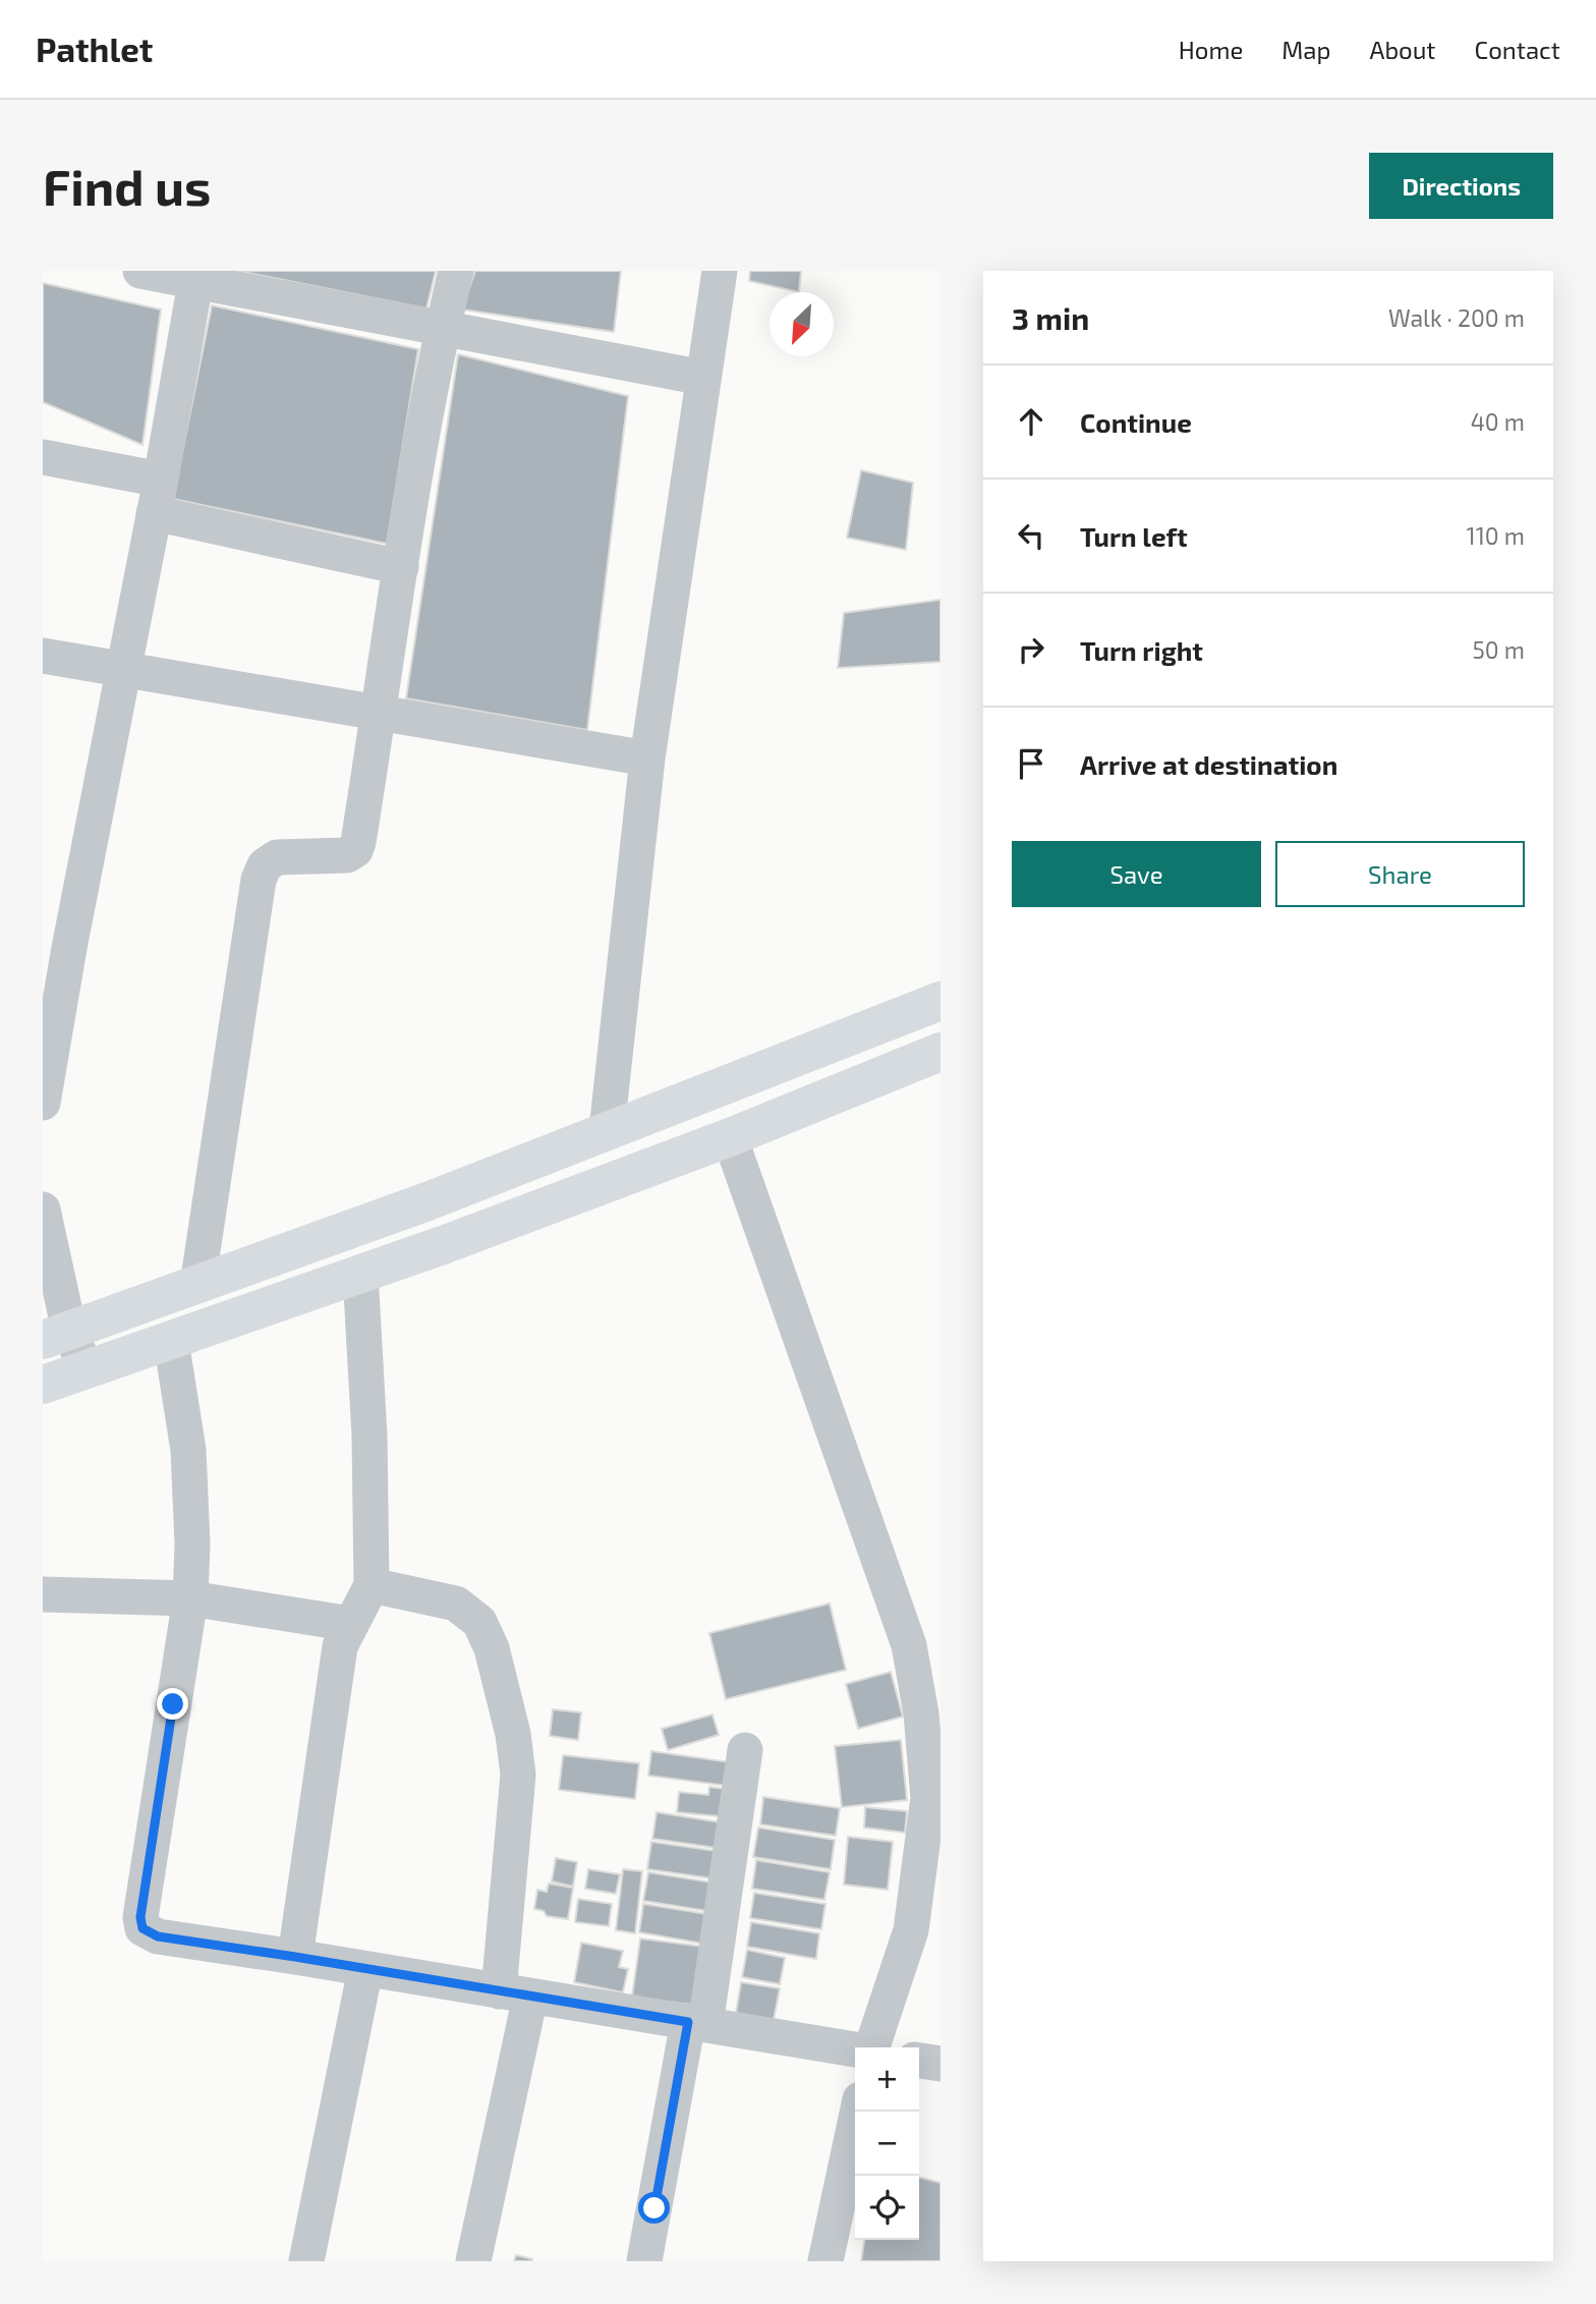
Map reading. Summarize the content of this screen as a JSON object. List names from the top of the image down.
{
  "north": "bottom left",
  "page": {
    "header": "Pathlet",
    "nav": [
      "Home",
      "Map",
      "About",
      "Contact"
    ],
    "buttons": [
      "Directions",
      ["Save", "Share"]
    ],
    "title": "Find us",
    "heading": ["3 min", "Walk · 200 m"],
    "list": [
      ["Continue", "40 m"],
      ["Turn left", "110 m"],
      ["Turn right", "50 m"],
      "Arrive at destination"
    ],
    "map_buttons": ["+", "−"]
  }
}
